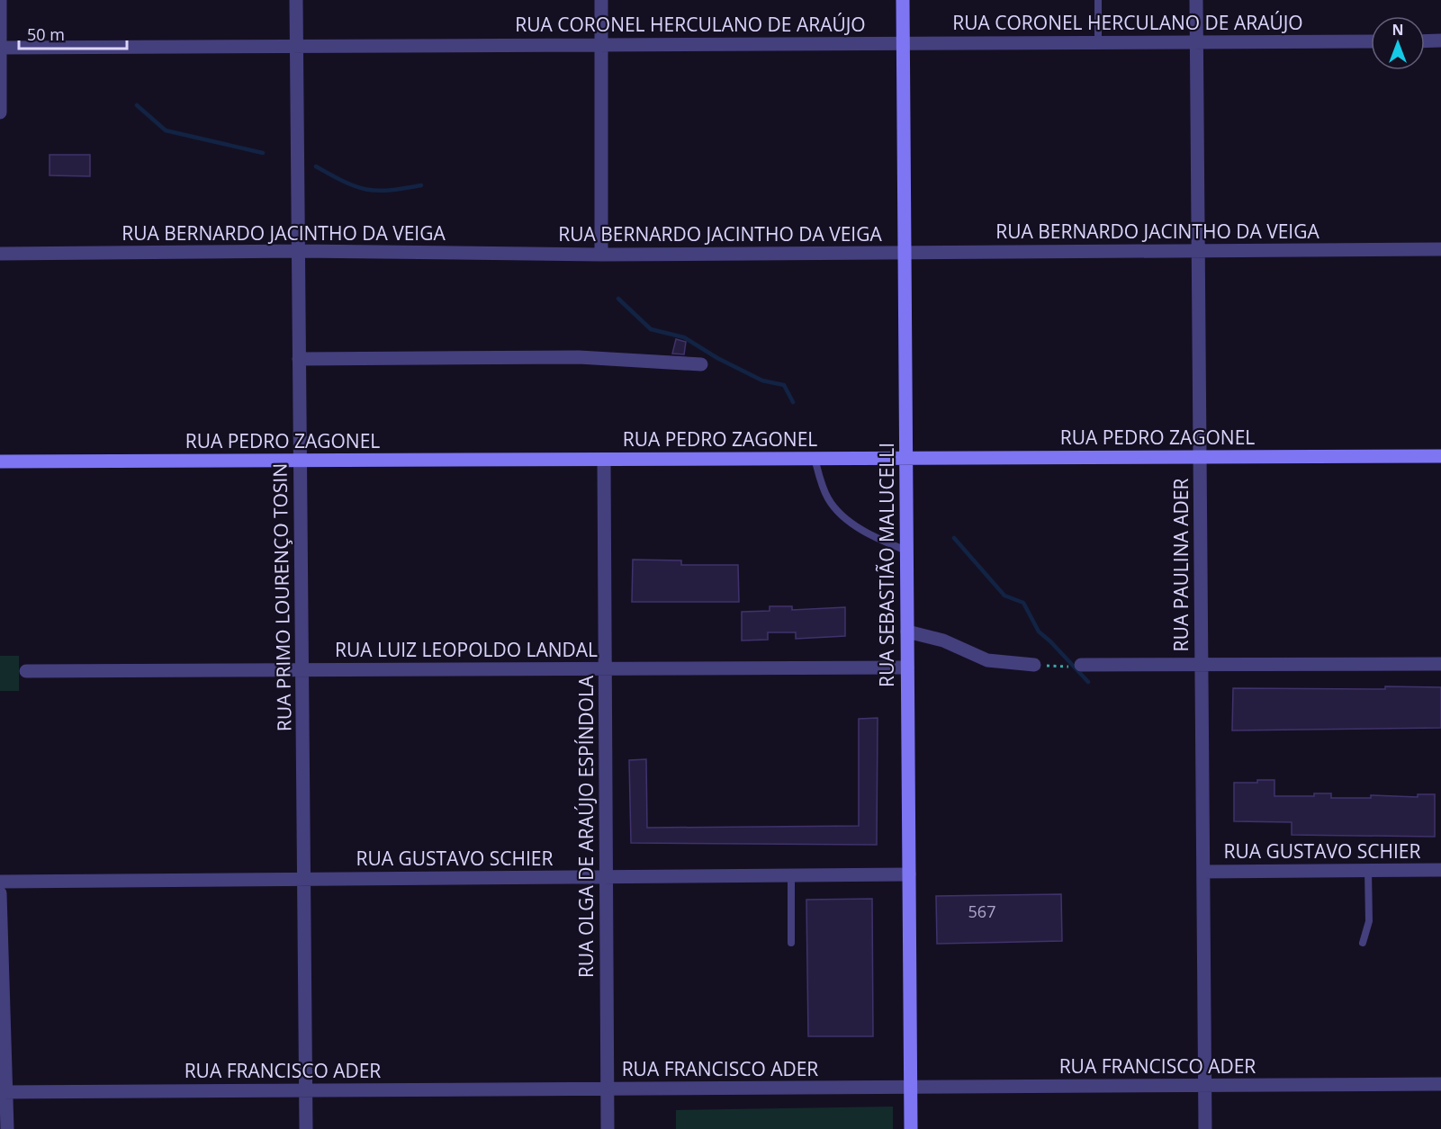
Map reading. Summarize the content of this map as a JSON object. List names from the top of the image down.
{
  "streets": {
    "street": [
      "RUA CORONEL HERCULANO DE ARAÚJO",
      "RUA BERNARDO JACINTHO DA VEIGA",
      "RUA PEDRO ZAGONEL",
      "RUA SEBASTIÃO MALUCELLI",
      "RUA PAULINA ADER",
      "RUA PRIMO LOURENÇO TOSIN",
      "RUA LUIZ LEOPOLDO LANDAL",
      "RUA OLGA DE ARAÚJO ESPÍNDOLA",
      "RUA GUSTAVO SCHIER",
      "RUA FRANCISCO ADER"
    ]
  },
  "crossings": [
    ["RUA CORONEL HERCULANO DE ARAÚJO", "RUA SEBASTIÃO MALUCELLI"],
    ["RUA CORONEL HERCULANO DE ARAÚJO", "RUA PAULINA ADER"],
    ["RUA CORONEL HERCULANO DE ARAÚJO", "RUA PRIMO LOURENÇO TOSIN"],
    ["RUA BERNARDO JACINTHO DA VEIGA", "RUA SEBASTIÃO MALUCELLI"],
    ["RUA BERNARDO JACINTHO DA VEIGA", "RUA PAULINA ADER"],
    ["RUA BERNARDO JACINTHO DA VEIGA", "RUA PRIMO LOURENÇO TOSIN"],
    ["RUA PEDRO ZAGONEL", "RUA SEBASTIÃO MALUCELLI"],
    ["RUA PEDRO ZAGONEL", "RUA PAULINA ADER"],
    ["RUA PEDRO ZAGONEL", "RUA PRIMO LOURENÇO TOSIN"],
    ["RUA PEDRO ZAGONEL", "RUA OLGA DE ARAÚJO ESPÍNDOLA"],
    ["RUA SEBASTIÃO MALUCELLI", "RUA LUIZ LEOPOLDO LANDAL"],
    ["RUA SEBASTIÃO MALUCELLI", "RUA GUSTAVO SCHIER"],
    ["RUA SEBASTIÃO MALUCELLI", "RUA FRANCISCO ADER"],
    ["RUA PAULINA ADER", "RUA GUSTAVO SCHIER"],
    ["RUA PAULINA ADER", "RUA FRANCISCO ADER"],
    ["RUA PRIMO LOURENÇO TOSIN", "RUA LUIZ LEOPOLDO LANDAL"],
    ["RUA PRIMO LOURENÇO TOSIN", "RUA GUSTAVO SCHIER"],
    ["RUA PRIMO LOURENÇO TOSIN", "RUA FRANCISCO ADER"],
    ["RUA LUIZ LEOPOLDO LANDAL", "RUA OLGA DE ARAÚJO ESPÍNDOLA"],
    ["RUA OLGA DE ARAÚJO ESPÍNDOLA", "RUA GUSTAVO SCHIER"],
    ["RUA OLGA DE ARAÚJO ESPÍNDOLA", "RUA FRANCISCO ADER"]
  ],
  "house_numbers": ["567"],
  "scale_bar": "50 m",
  "north": "top"
}
